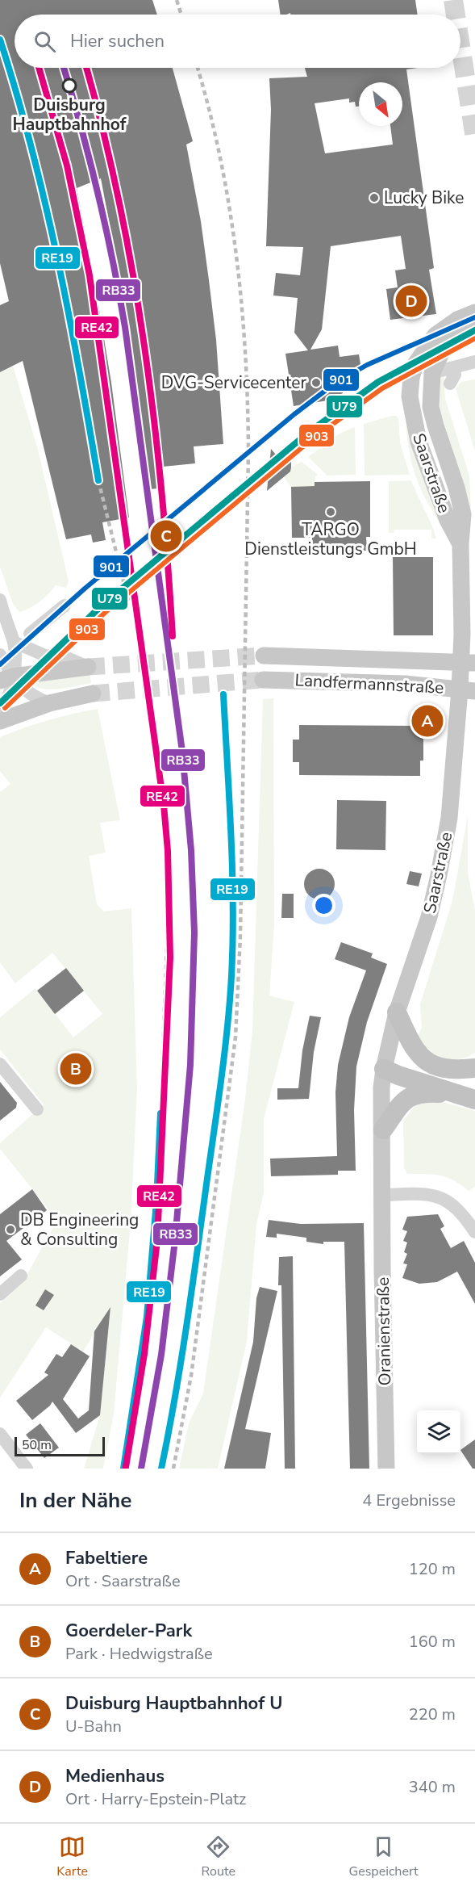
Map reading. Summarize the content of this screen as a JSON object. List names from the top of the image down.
{
  "streets": {
    "main road": ["Saarstraße", "Landfermannstraße", "Oranienstraße"]
  },
  "crossings": [
    ["Saarstraße", "Landfermannstraße"],
    ["Saarstraße", "Oranienstraße"]
  ],
  "places": [
    "Duisburg Hauptbahnhof",
    "Lucky Bike",
    "DVG-Servicecenter",
    "TARGO Dienstleistungs GmbH",
    "DB Engineering & Consulting"
  ],
  "lines": [
    "transit line RE19",
    "transit line RB33",
    "transit line RE42",
    "transit line 901",
    "transit line U79",
    "transit line 903"
  ],
  "scale_bar": "50 m",
  "north": "bottom right",
  "page": {
    "search": "Hier suchen",
    "pins": [
      "D",
      "C",
      "A",
      "B"
    ],
    "scale": "50 m",
    "heading": ["In der Nähe", "4 Ergebnisse"],
    "list": [
      {
        "mark": "A",
        "name": "Fabeltiere",
        "note": "Ort · Saarstraße",
        "value": "120 m"
      },
      {
        "mark": "B",
        "name": "Goerdeler-Park",
        "note": "Park · Hedwigstraße",
        "value": "160 m"
      },
      {
        "mark": "C",
        "name": "Duisburg Hauptbahnhof U",
        "note": "U-Bahn",
        "value": "220 m"
      },
      {
        "mark": "D",
        "name": "Medienhaus",
        "note": "Ort · Harry-Epstein-Platz",
        "value": "340 m"
      }
    ],
    "nav": ["Karte", "Route", "Gespeichert"]
  }
}
